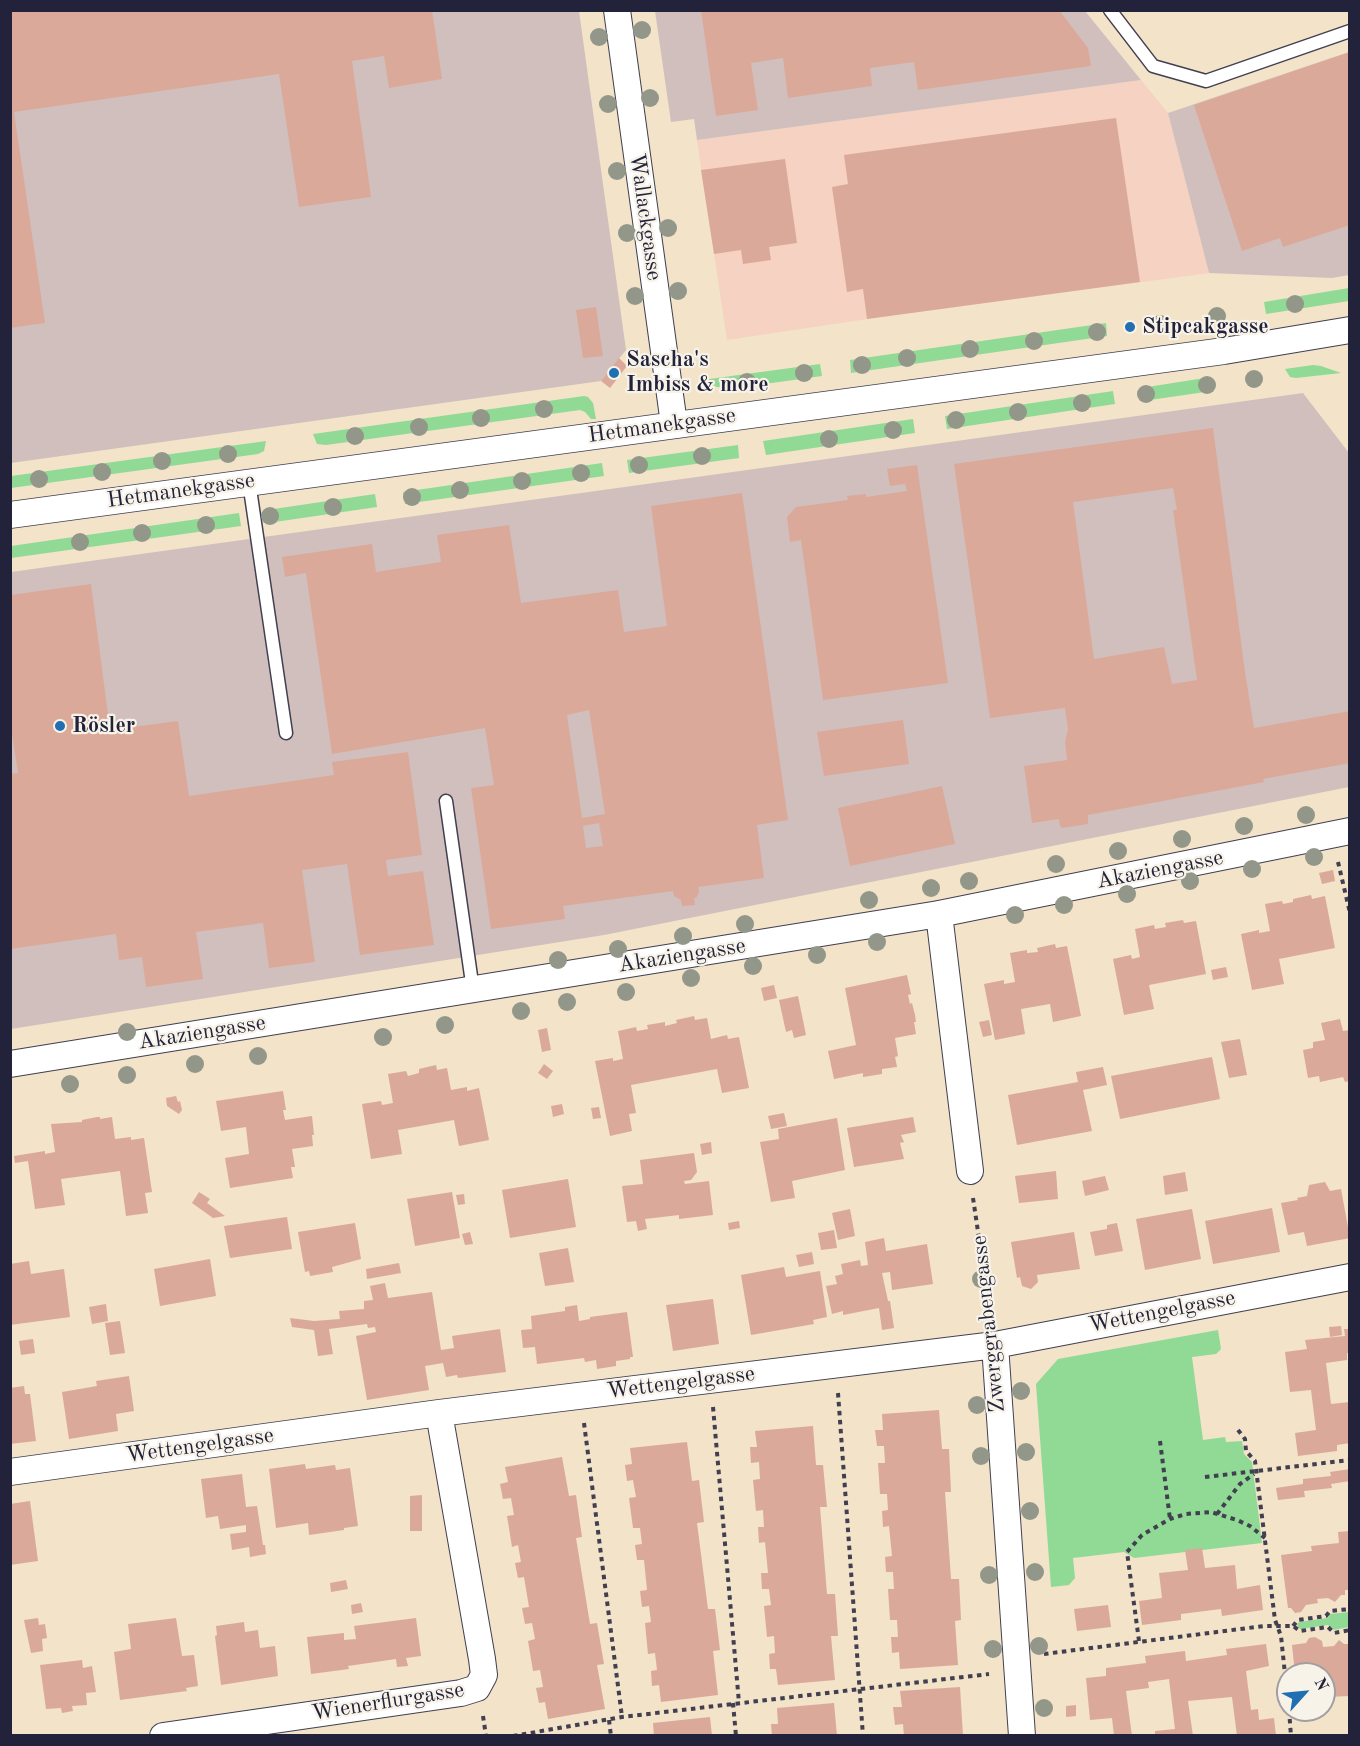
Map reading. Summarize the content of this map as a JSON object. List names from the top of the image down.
{
  "streets": {
    "street": [
      "Wallackgasse",
      "Hetmanekgasse",
      "Akaziengasse",
      "Wettengelgasse",
      "Zwerggrabengasse",
      "Wienerflurgasse"
    ]
  },
  "crossings": [
    ["Wallackgasse", "Hetmanekgasse"],
    ["Wettengelgasse", "Zwerggrabengasse"],
    ["Wettengelgasse", "Wienerflurgasse"]
  ],
  "places": ["Stipcakgasse", "Sascha's Imbiss & more", "Rösler"],
  "north": "top right"
}
